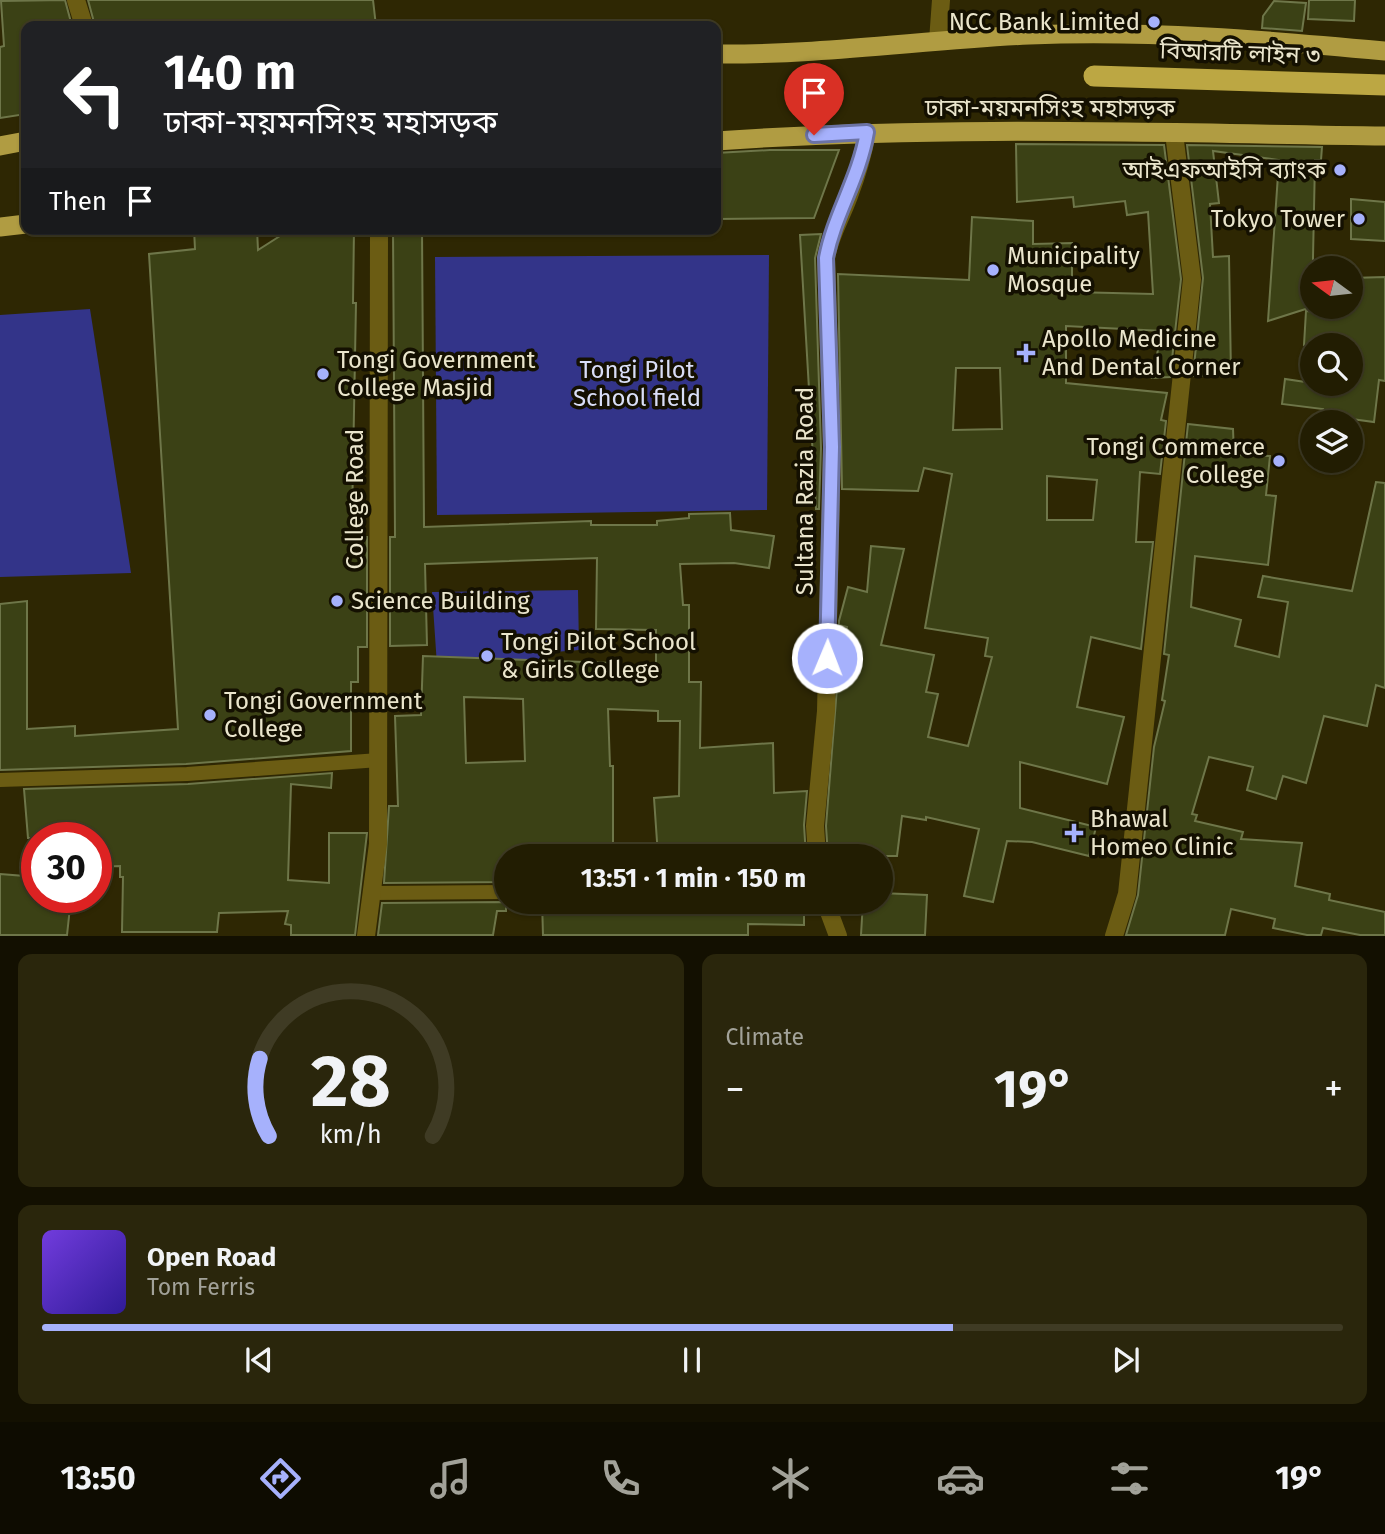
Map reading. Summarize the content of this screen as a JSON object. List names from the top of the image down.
{
  "streets": {
    "highway": ["বিআরটি লাইন ৩", "ঢাকা-ময়মনসিংহ মহাসড়ক"],
    "street": ["Sultana Razia Road", "College Road"]
  },
  "crossings": [
    ["ঢাকা-ময়মনসিংহ মহাসড়ক", "Sultana Razia Road"]
  ],
  "parks": ["Tongi Pilot School field"],
  "places": {
    "other": [
      "NCC Bank Limited",
      "আইএফআইসি ব্যাংক",
      "Tokyo Tower",
      "Municipality Mosque",
      "Tongi Government College Masjid",
      "Tongi Commerce College",
      "Science Building",
      "Tongi Pilot School & Girls College",
      "Tongi Government College"
    ],
    "health": ["Apollo Medicine And Dental Corner", "Bhawal Homeo Clinic"]
  },
  "north": "left",
  "page": {
    "turn": ["140 m", "ঢাকা-ময়মনসিংহ মহাসড়ক"],
    "then": "Then",
    "limit": "30",
    "trip": "13:51 · 1 min · 150 m",
    "tile": "Climate",
    "heat": ["−", "19°", "+"],
    "song": ["Open Road", "Tom Ferris"],
    "tabs": ["13:50", "19°"],
    "gauge": ["28", "km/h"]
  }
}
